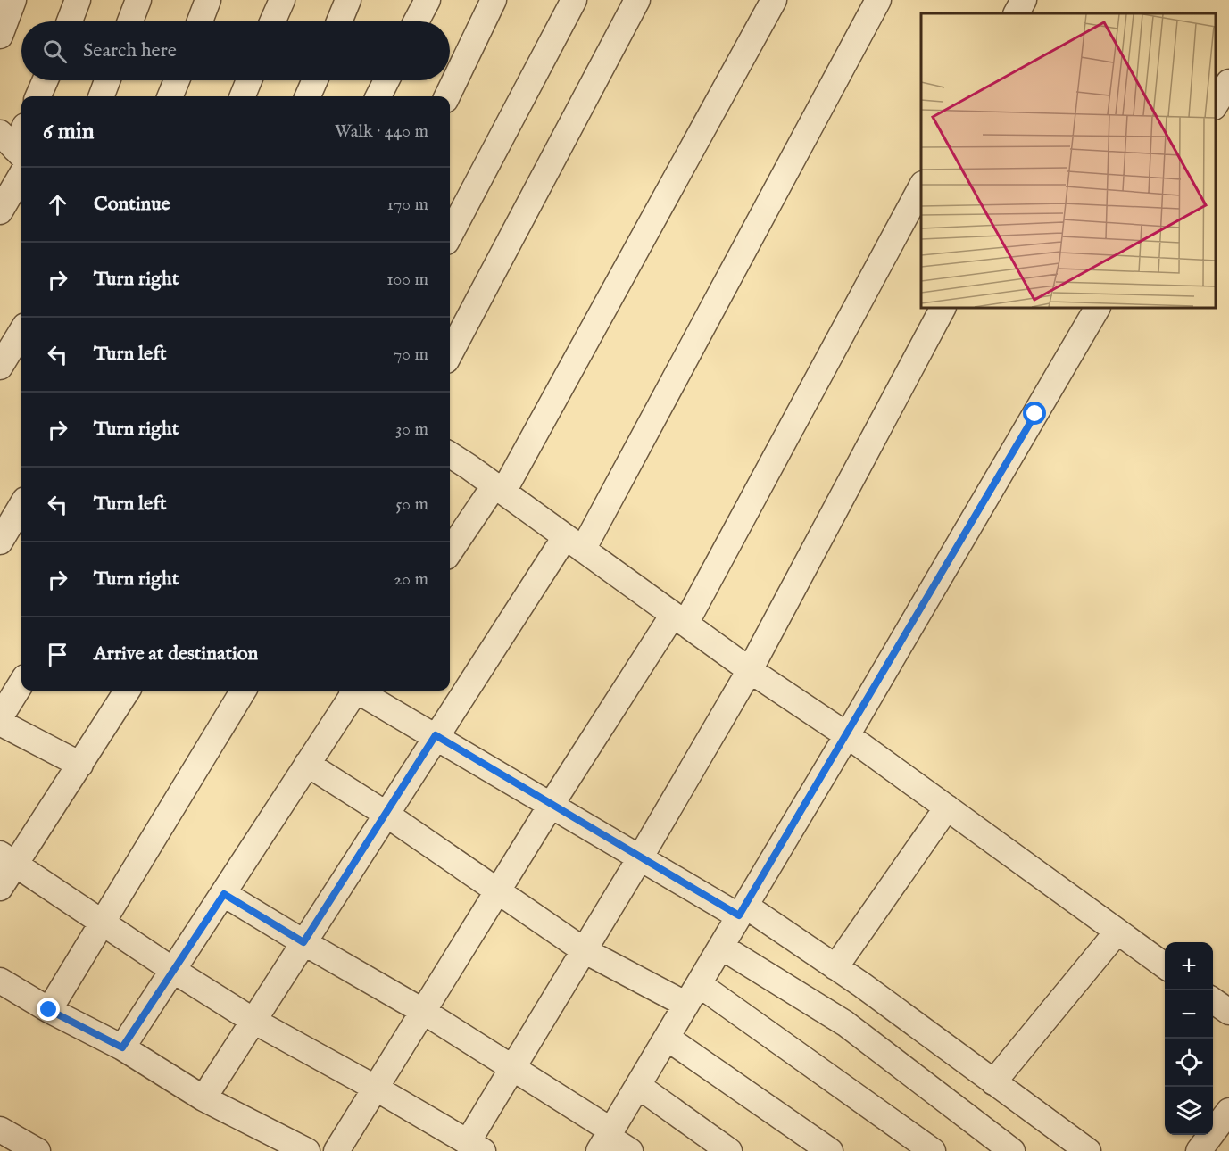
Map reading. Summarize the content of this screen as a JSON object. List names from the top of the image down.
{
  "page": {
    "search": "Search here",
    "heading": ["6 min", "Walk · 440 m"],
    "list": [
      ["Continue", "170 m"],
      ["Turn right", "100 m"],
      ["Turn left", "70 m"],
      ["Turn right", "30 m"],
      ["Turn left", "50 m"],
      ["Turn right", "20 m"],
      "Arrive at destination"
    ],
    "map_buttons": ["+", "−"]
  }
}
